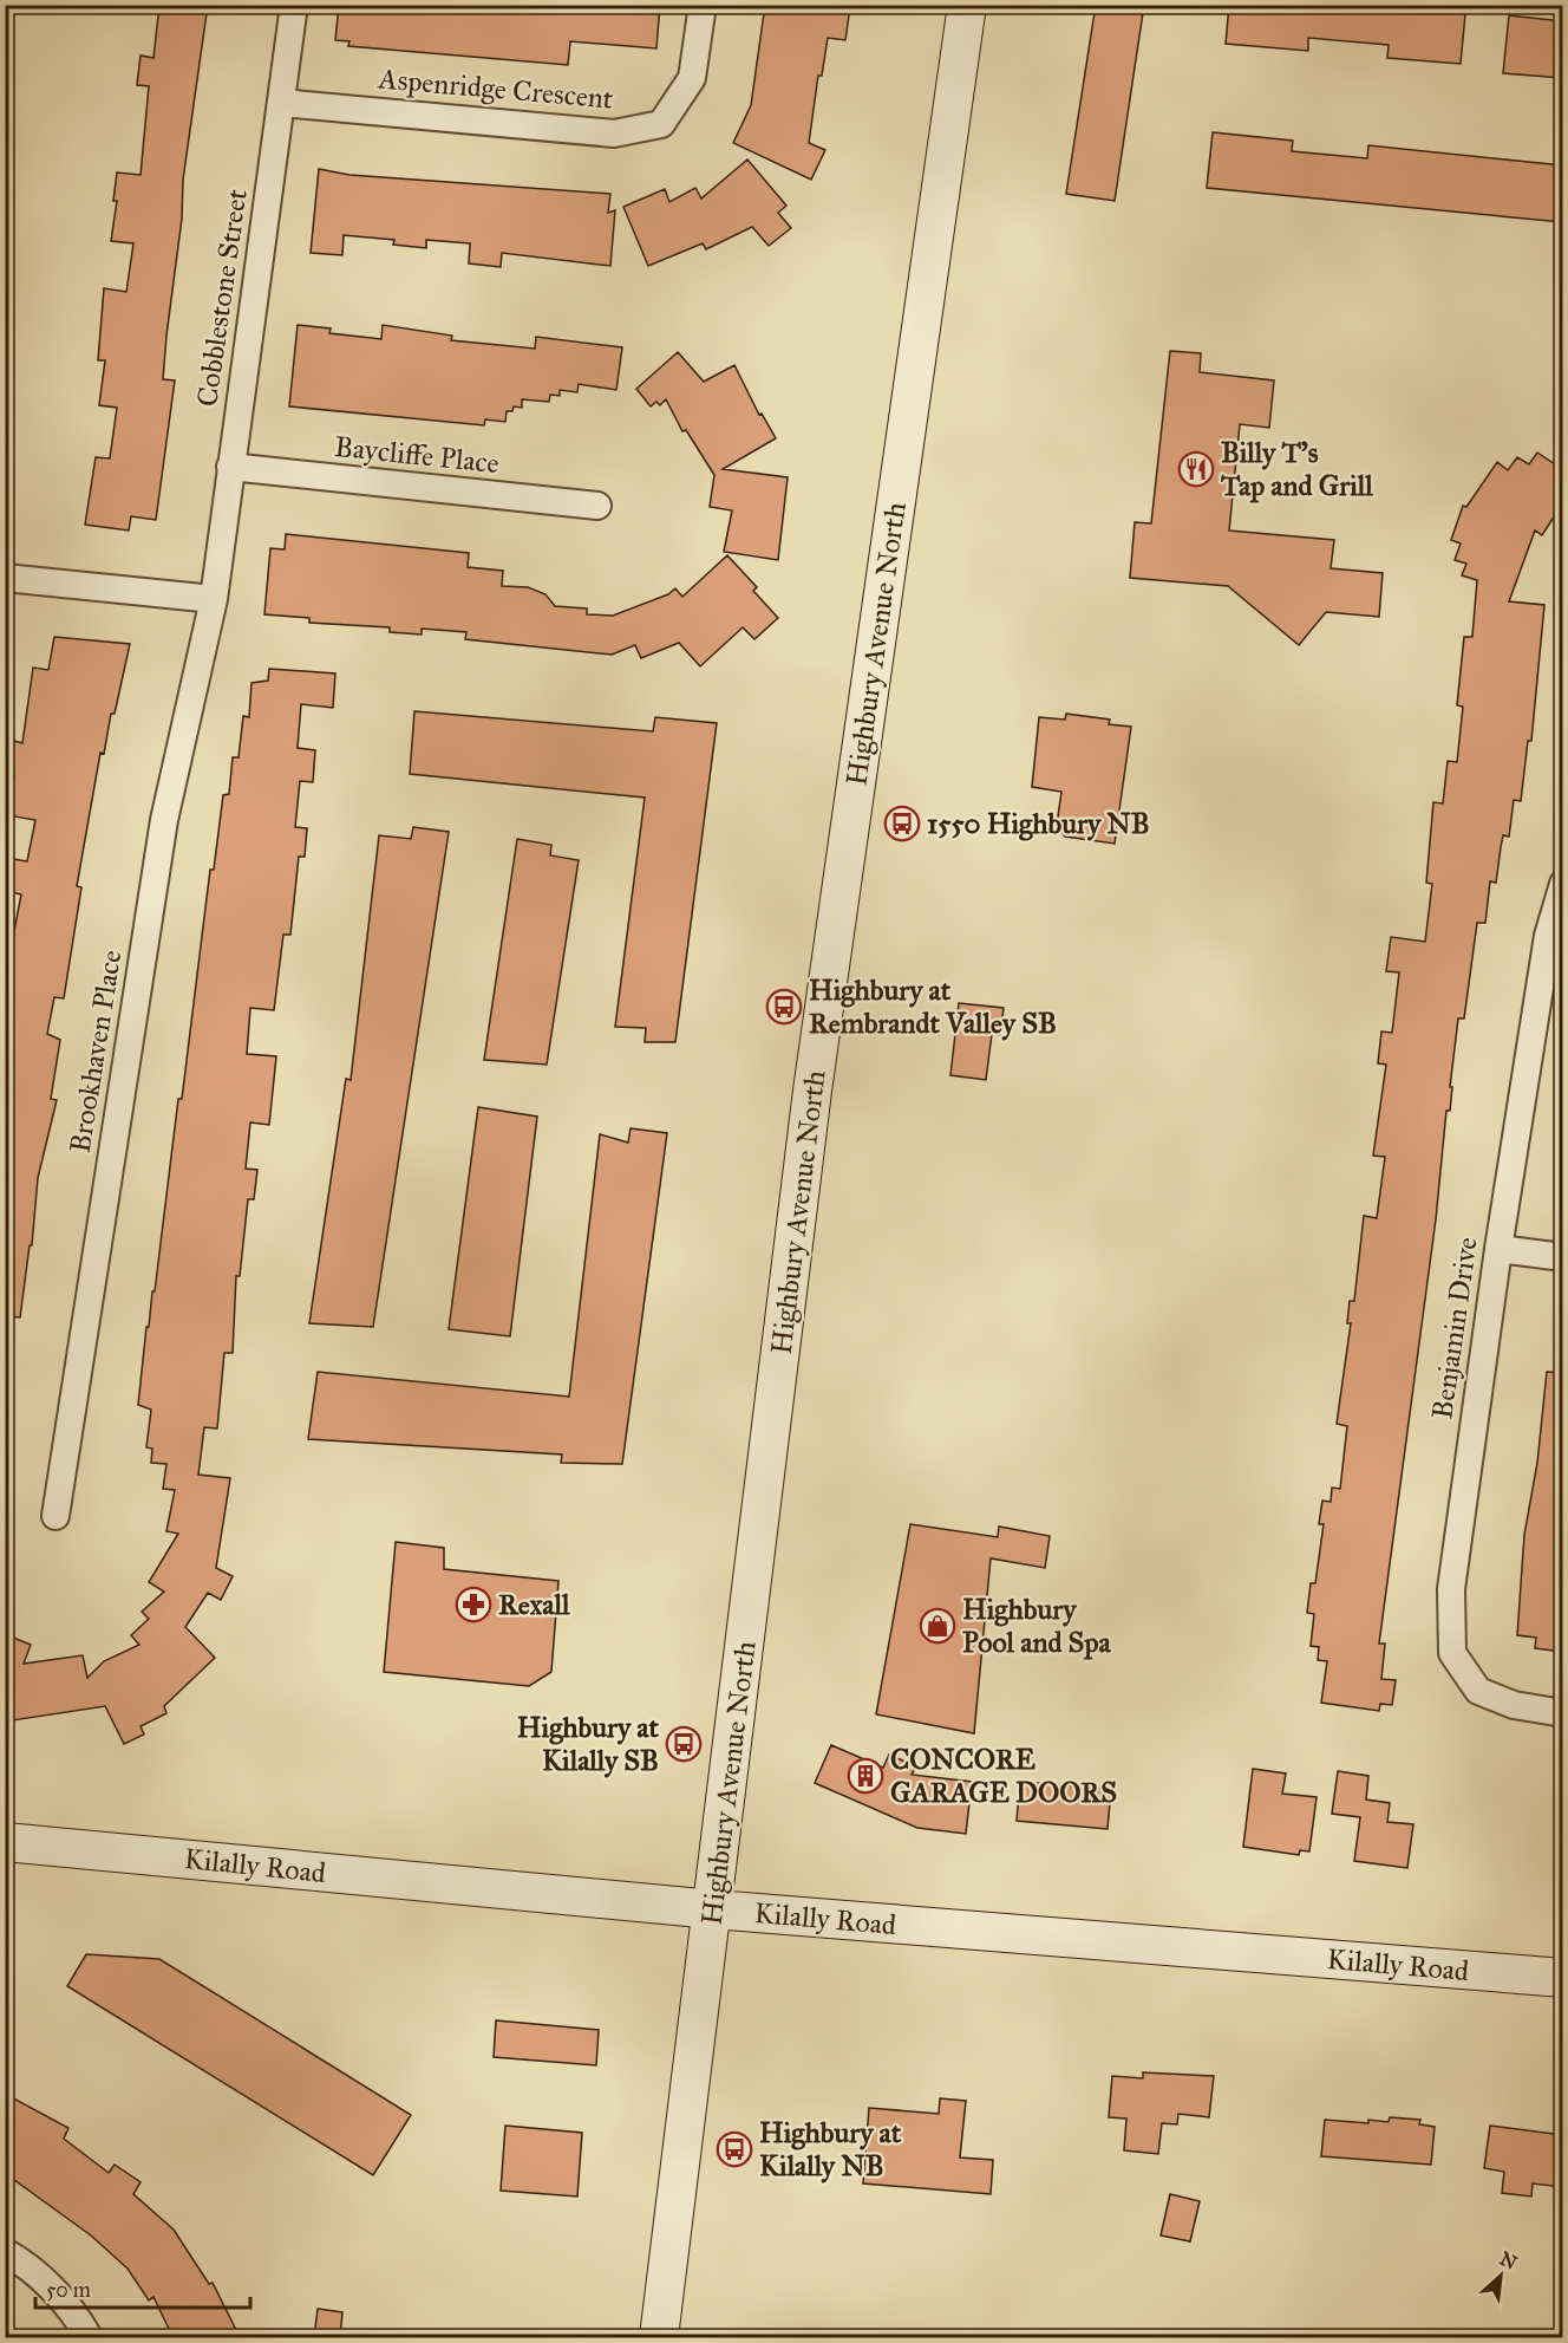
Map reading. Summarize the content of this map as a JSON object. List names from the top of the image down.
{
  "streets": {
    "main road": ["Highbury Avenue North", "Kilally Road"],
    "street": [
      "Aspenridge Crescent",
      "Cobblestone Street",
      "Baycliffe Place",
      "Brookhaven Place",
      "Benjamin Drive"
    ]
  },
  "crossings": [
    ["Aspenridge Crescent", "Cobblestone Street"],
    ["Cobblestone Street", "Baycliffe Place"],
    ["Cobblestone Street", "Brookhaven Place"],
    ["Highbury Avenue North", "Kilally Road"]
  ],
  "places": {
    "restaurant": ["Billy T's Tap and Grill"],
    "bus stop": [
      "1550 Highbury NB",
      "Highbury at Rembrandt Valley SB",
      "Highbury at Kilally SB",
      "Highbury at Kilally NB"
    ],
    "pharmacy": ["Rexall"],
    "shop": ["Highbury Pool and Spa"],
    "building": ["CONCORE GARAGE DOORS"]
  },
  "scale_bar": "50 m",
  "north": "top right"
}
